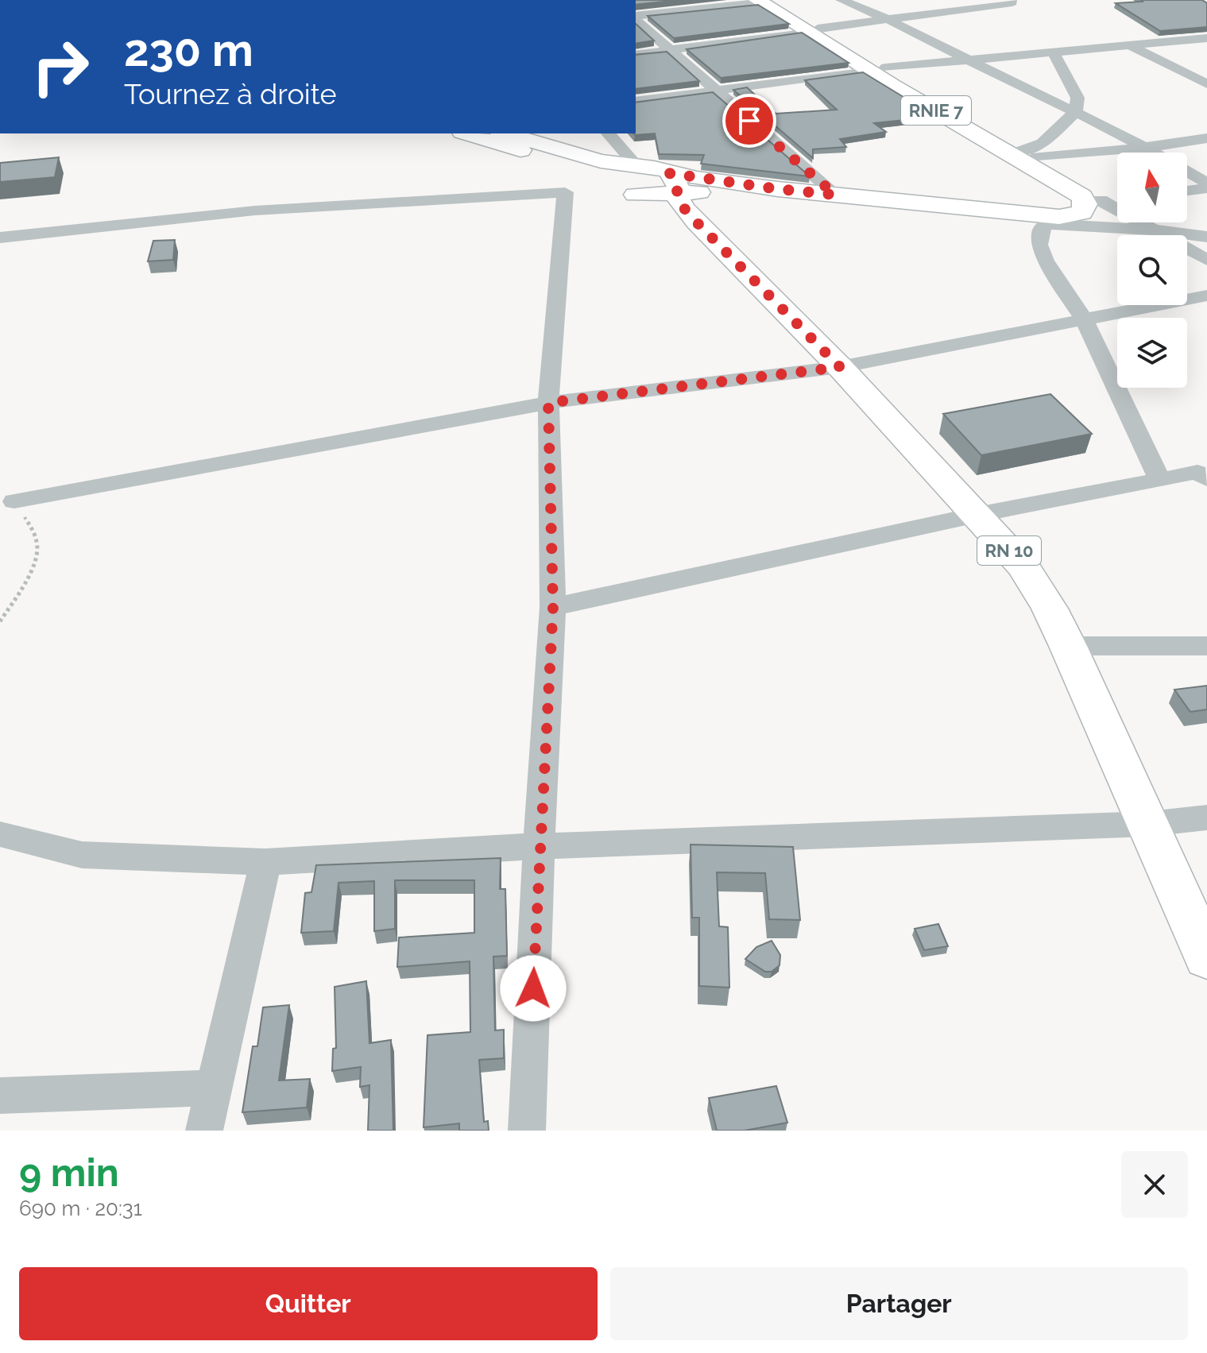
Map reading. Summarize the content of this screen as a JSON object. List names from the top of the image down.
{
  "streets": {
    "main road": ["RNIE 7", "RN 10"]
  },
  "north": "top",
  "page": {
    "turn": ["230 m", "Tournez à droite"],
    "heading": ["9 min", "690 m · 20:31"],
    "buttons": ["Quitter", "Partager"]
  }
}
